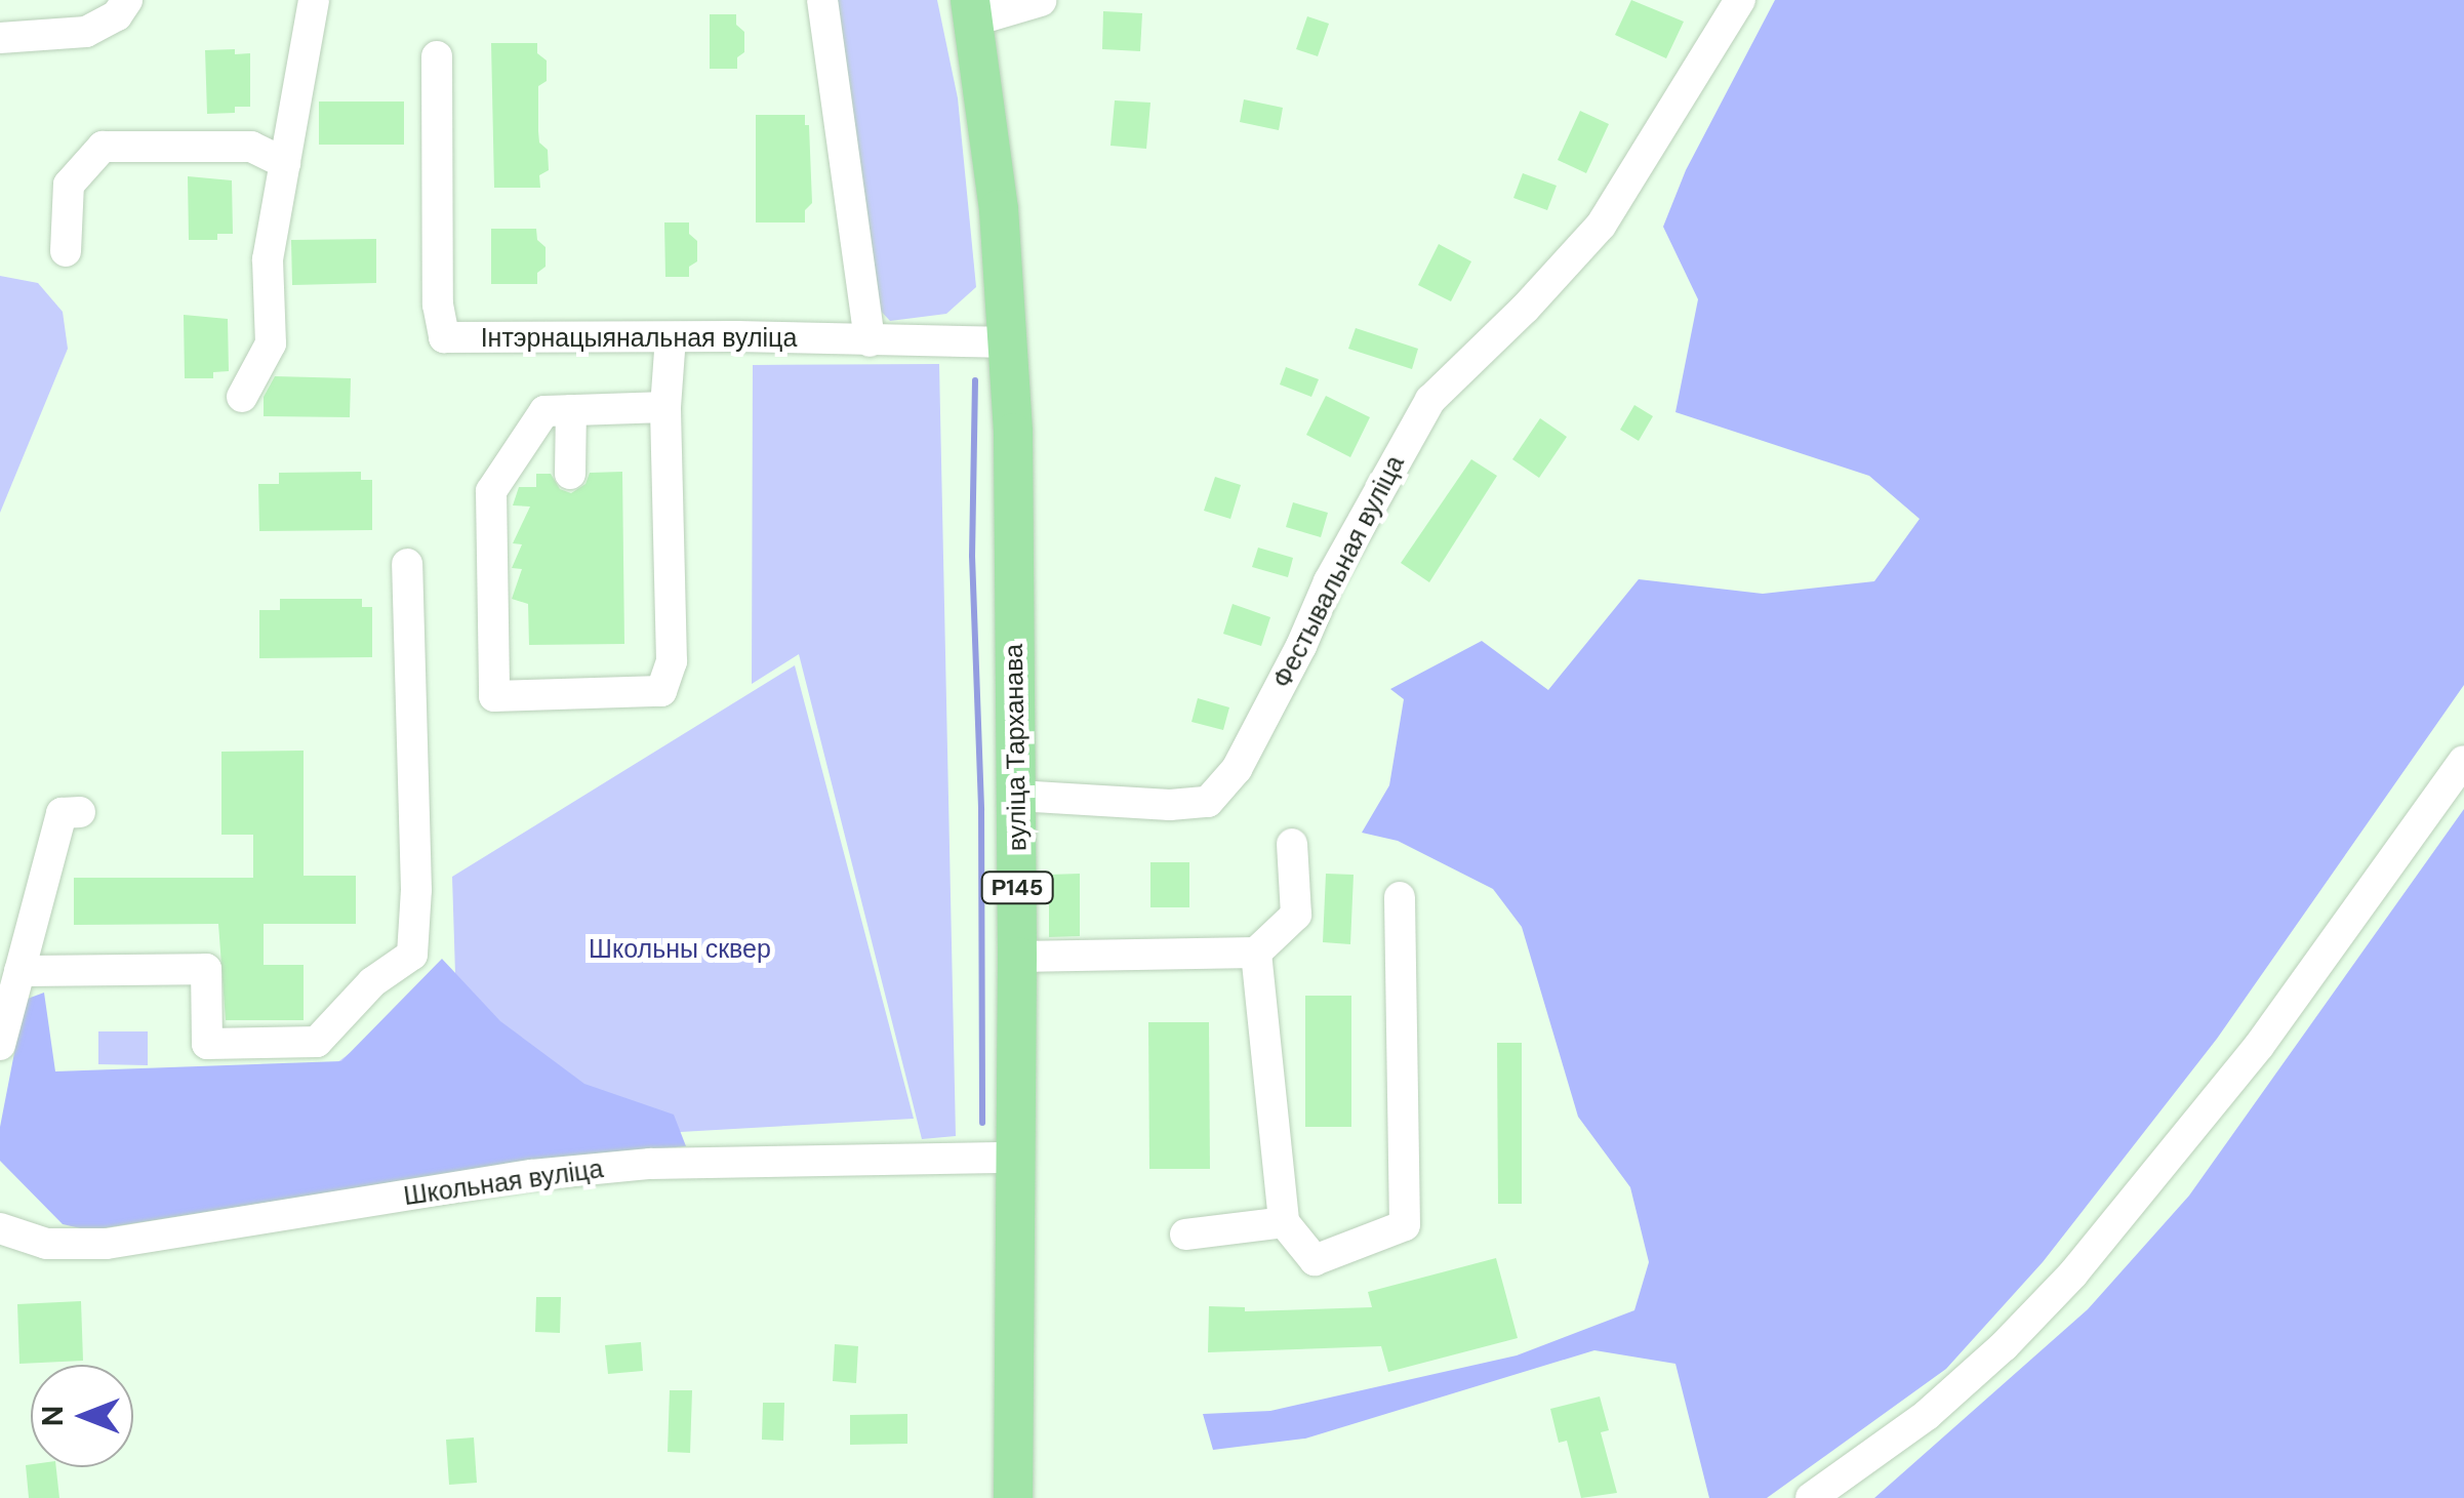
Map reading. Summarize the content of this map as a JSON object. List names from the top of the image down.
{
  "streets": {
    "main road": ["вуліца Тарханава", "Р145"],
    "street": ["Інтэрнацыянальная вуліца", "Фестывальная вуліца", "Школьная вуліца"]
  },
  "crossings": [
    ["Інтэрнацыянальная вуліца", "вуліца Тарханава"],
    ["Фестывальная вуліца", "вуліца Тарханава"],
    ["вуліца Тарханава", "Школьная вуліца"]
  ],
  "parks": ["Школьны сквер"],
  "north": "left"
}
